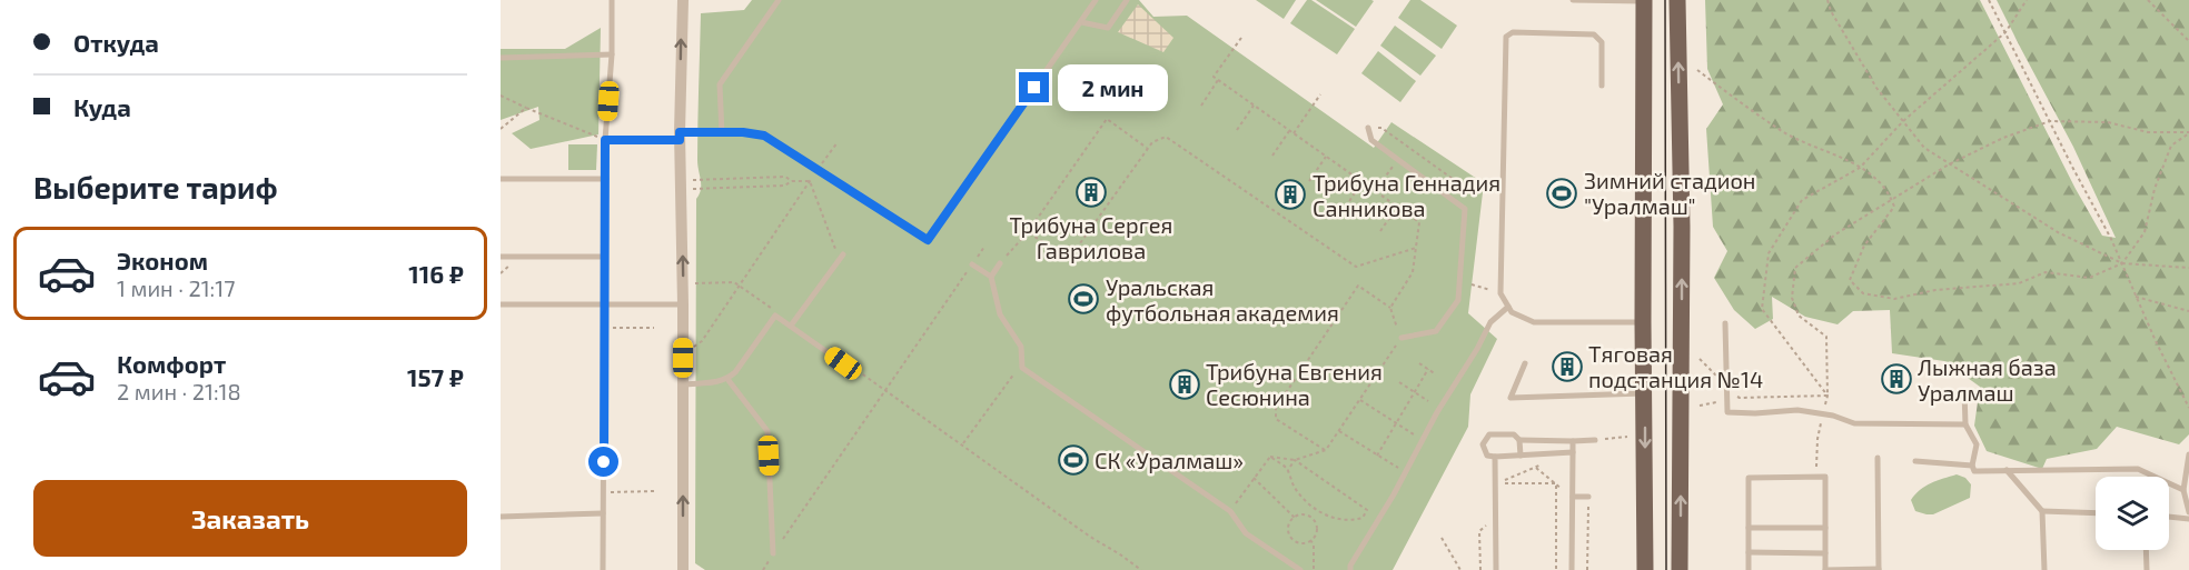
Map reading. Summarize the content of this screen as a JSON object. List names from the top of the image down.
{
  "places": {
    "building": [
      "Трибуна Сергея Гаврилова",
      "Трибуна Геннадия Санникова",
      "Тяговая подстанция №14",
      "Лыжная база Уралмаш",
      "Трибуна Евгения Сесюнина"
    ],
    "sports": ["Зимний стадион \"Уралмаш\"", "Уральская футбольная академия", "СК «Уралмаш»"]
  },
  "page": {
    "banner": ["Откуда", "Куда"],
    "bubble": "2 мин",
    "heading": "Выберите тариф",
    "list": [
      {
        "name": "Эконом",
        "note": "1 мин · 21:17",
        "value": "116 ₽"
      },
      {
        "name": "Комфорт",
        "note": "2 мин · 21:18",
        "value": "157 ₽"
      }
    ],
    "buttons": "Заказать"
  }
}
